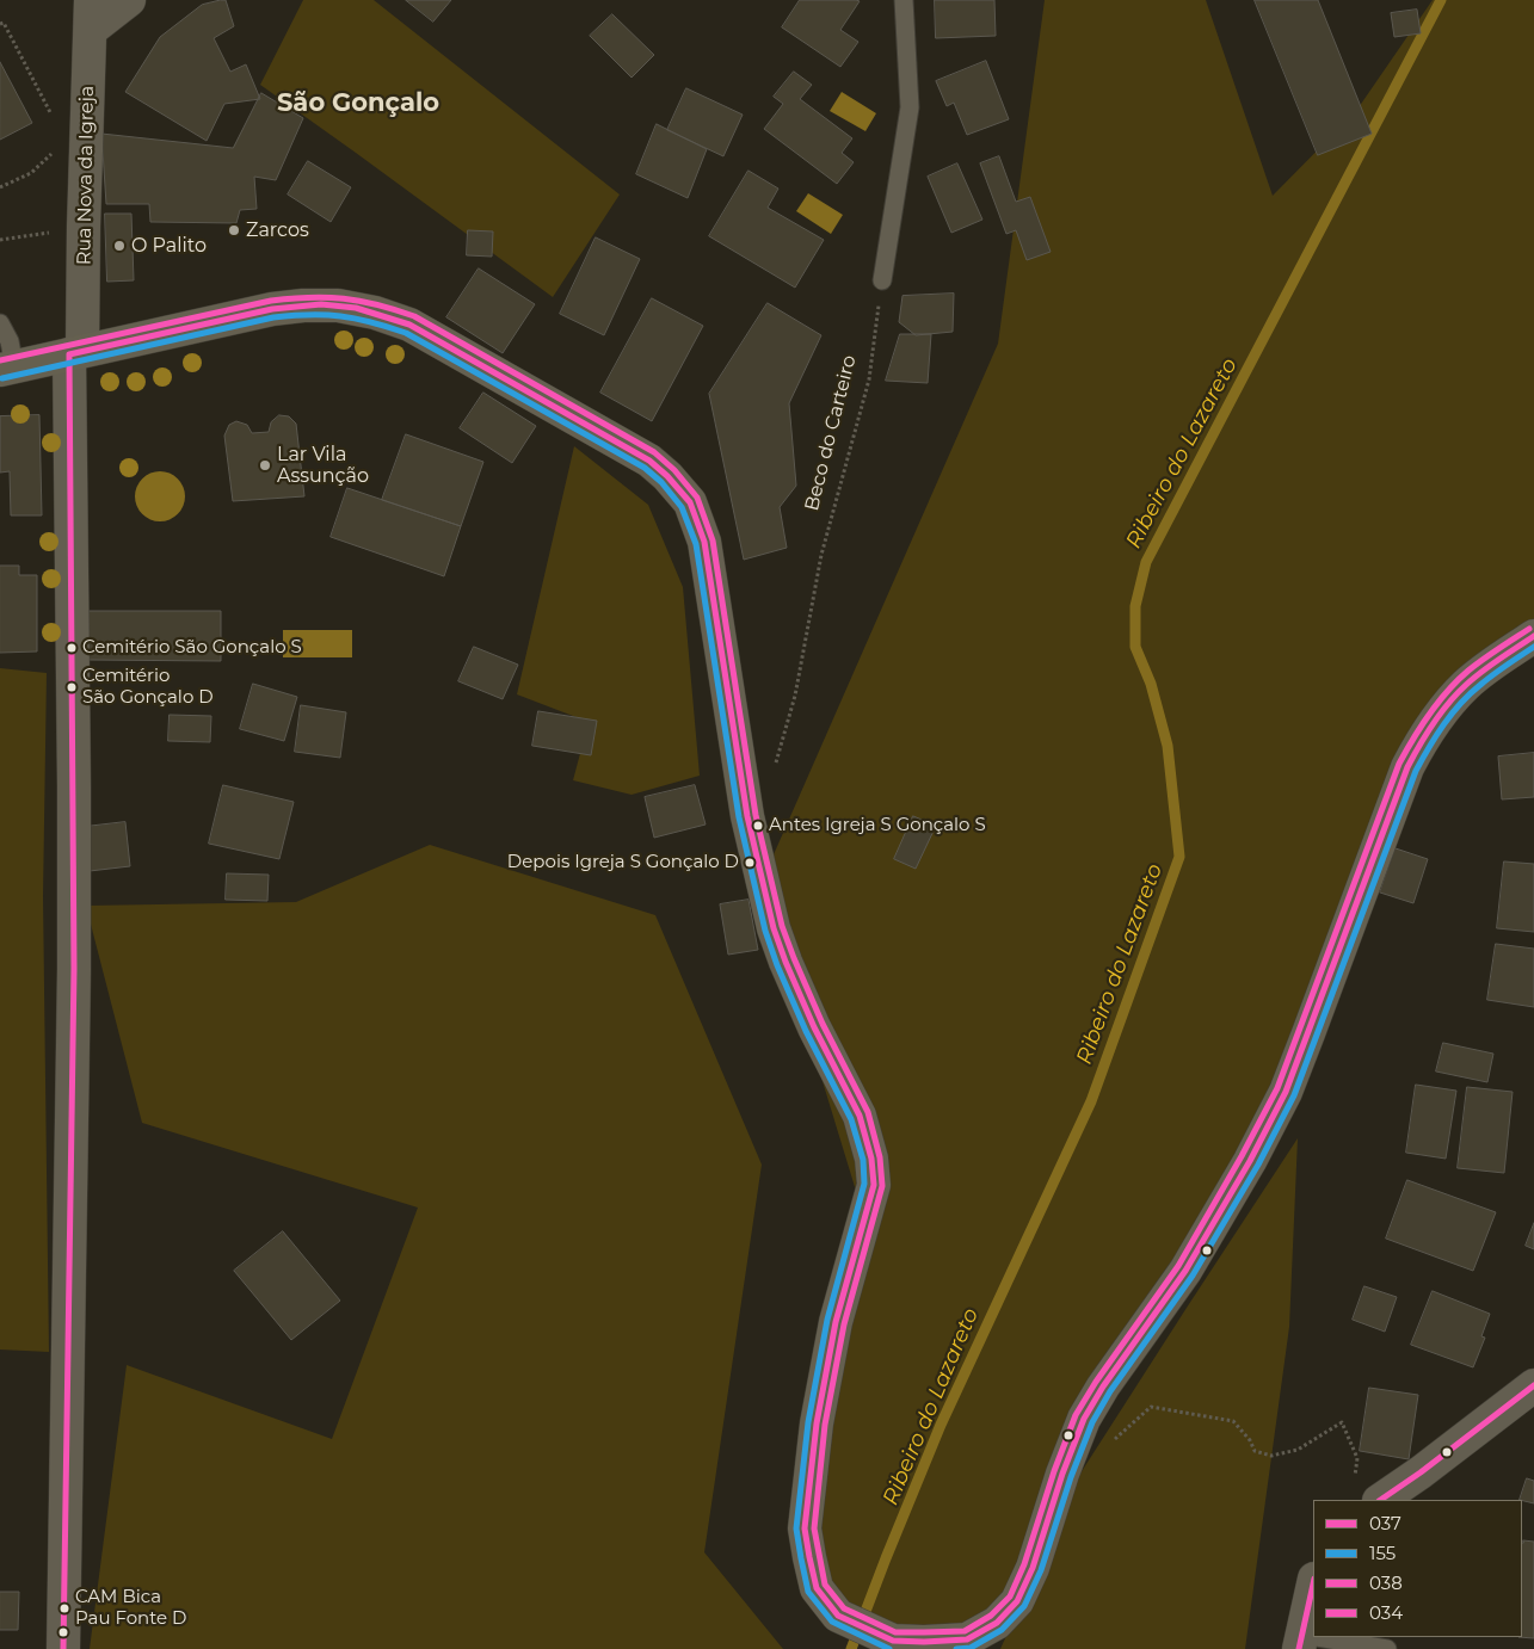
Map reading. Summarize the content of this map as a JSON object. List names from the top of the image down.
{
  "streets": {
    "street": ["Rua Nova da Igreja"],
    "path": ["Beco do Carteiro"]
  },
  "districts": ["São Gonçalo"],
  "water": ["Ribeiro do Lazareto"],
  "places": [
    "Zarcos",
    "O Palito",
    "Lar Vila Assunção",
    "Cemitério São Gonçalo S",
    "Cemitério São Gonçalo D",
    "Antes Igreja S Gonçalo S",
    "Depois Igreja S Gonçalo D",
    "CAM Bica Pau Fonte D"
  ],
  "lines": [
    "transit line 038",
    "transit line 037",
    "transit line 155",
    "transit line 034"
  ],
  "legend": [
    "037",
    "155",
    "038",
    "034"
  ]
}
